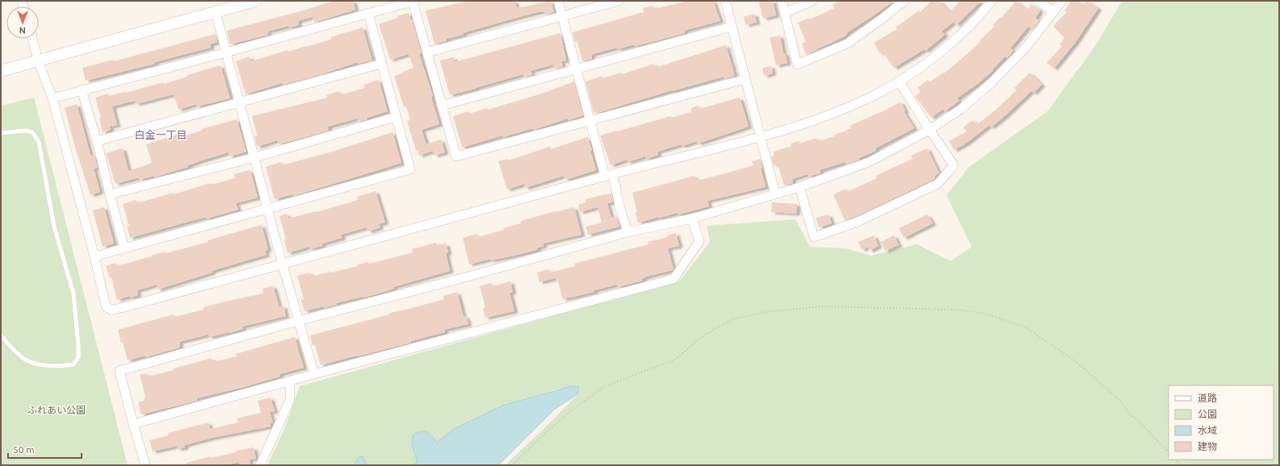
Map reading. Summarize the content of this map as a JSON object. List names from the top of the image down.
{
  "districts": ["白金一丁目"],
  "parks": ["ふれあい公園"],
  "legend": [
    "道路",
    "公園",
    "水域",
    "建物"
  ],
  "scale_bar": "50 m",
  "north": "bottom"
}
